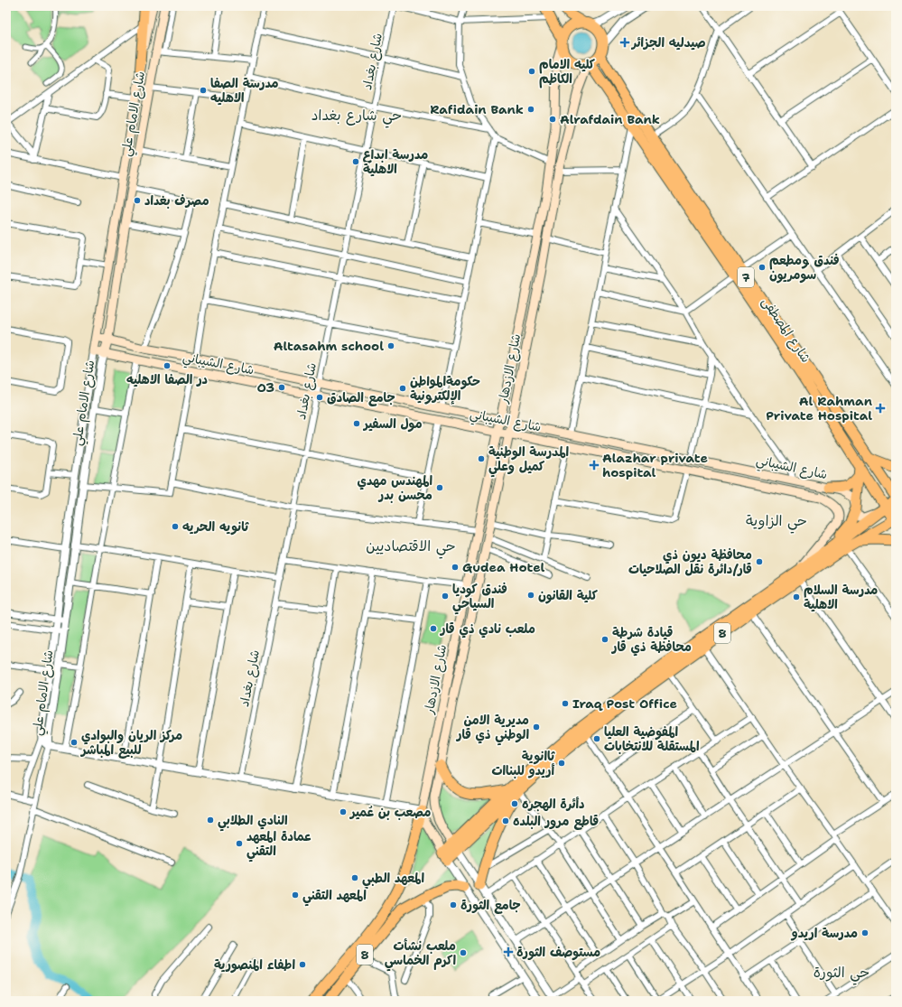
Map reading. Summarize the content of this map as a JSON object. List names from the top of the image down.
{
  "streets": {
    "highway": ["7", "شارع المصطفى", "8"],
    "main road": ["شارع الامام علي", "شارع الشيباني", "شارع الازدهار"],
    "street": ["شارع بغداد"]
  },
  "crossings": [
    ["شارع بغداد", "شارع الشيباني"],
    ["شارع الامام علي", "شارع الشيباني"],
    ["7", "شارع المصطفى"],
    ["7", "شارع الازدهار"],
    ["7", "8"],
    ["شارع المصطفى", "شارع الازدهار"],
    ["شارع المصطفى", "8"],
    ["شارع الشيباني", "شارع الازدهار"],
    ["شارع الشيباني", "8"],
    ["شارع الازدهار", "8"]
  ],
  "districts": [
    "حي شارع بغداد",
    "حي الزاوية",
    "حي الاقتصاديين",
    "حي الثورة"
  ],
  "places": {
    "health": [
      "صيدليه الجزائر",
      "Al Rahman Private Hospital",
      "Alazhar private hospital",
      "مستوصف الثورة"
    ],
    "other": [
      "كليه الامام الكاظم",
      "مدرسة الصفا الاهليه",
      "Rafidain Bank",
      "Alrafdain Bank",
      "مدرسة ابداع الاهلية",
      "مصرف بغداد",
      "فندق ومطعم سومريون",
      "Altasahm school",
      "در الصفا الاهليه",
      "O3",
      "حكومةالمواطن الإلكترونية",
      "جامع الصادق",
      "مول السفير",
      "المدرسة الوطنية كميل وعلي",
      "المهندس مهدي محسن بدر",
      "ثانويه الحريه",
      "محافظة ديون ذي قار/دائرة نقل الصلاحيات",
      "Gudea Hotel",
      "كلية القانون",
      "فندق كوديا السياحي",
      "مدرسة السلام الاهلية",
      "ملعب نادي ذي قار",
      "قيادة شرطة محافظة ذي قار",
      "Iraq Post Office",
      "مديرية الامن الوطني ذي قار",
      "المفوضية العليا المستقلة للانتخابات",
      "مركز الريان والبوادي للبيع المباشر",
      "ثاانوية أريدو للبناات",
      "دأئرة الهجره",
      "مصعب بن عُمير",
      "النادي الطلابي",
      "قاطع مرور البلده",
      "عمادة المعهد التقني",
      "المعهد الطبي",
      "المعهد التقني",
      "جامع الثورة",
      "مدرسة اريدو",
      "ملعب نشأت اكرم الخماسي",
      "اطفاء المنصورية"
    ]
  }
}
